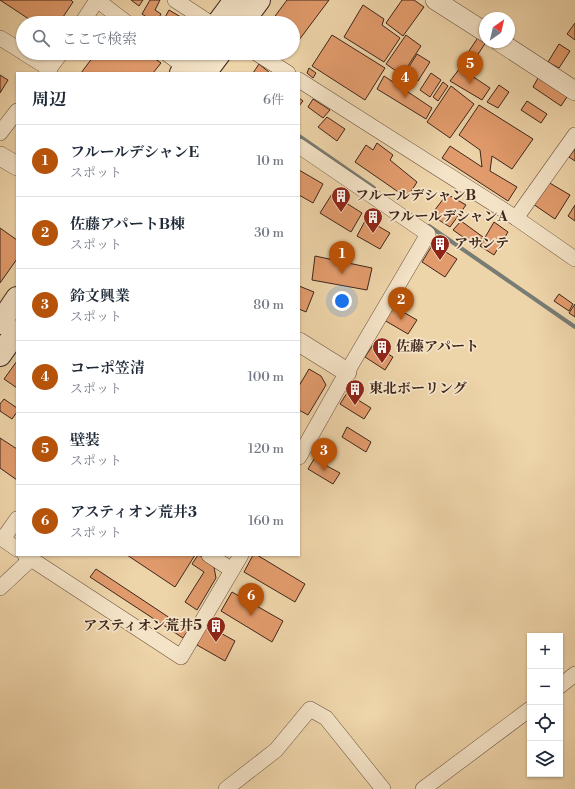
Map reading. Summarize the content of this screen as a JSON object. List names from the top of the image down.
{
  "places": {
    "building": [
      "フルールデシャンB",
      "フルールデシャンA",
      "アサンテ",
      "佐藤アパート",
      "東北ボーリング",
      "アスティオン荒井5"
    ]
  },
  "north": "top right",
  "page": {
    "search": "ここで検索",
    "pins": [
      "5",
      "4",
      "1",
      "2",
      "3",
      "6"
    ],
    "heading": ["周辺", "6件"],
    "list": [
      {
        "mark": "1",
        "name": "フルールデシャンE",
        "note": "スポット",
        "value": "10 m"
      },
      {
        "mark": "2",
        "name": "佐藤アパートB棟",
        "note": "スポット",
        "value": "30 m"
      },
      {
        "mark": "3",
        "name": "鈴文興業",
        "note": "スポット",
        "value": "80 m"
      },
      {
        "mark": "4",
        "name": "コーポ笠清",
        "note": "スポット",
        "value": "100 m"
      },
      {
        "mark": "5",
        "name": "壁装",
        "note": "スポット",
        "value": "120 m"
      },
      {
        "mark": "6",
        "name": "アスティオン荒井3",
        "note": "スポット",
        "value": "160 m"
      }
    ],
    "map_buttons": ["+", "−"]
  }
}
